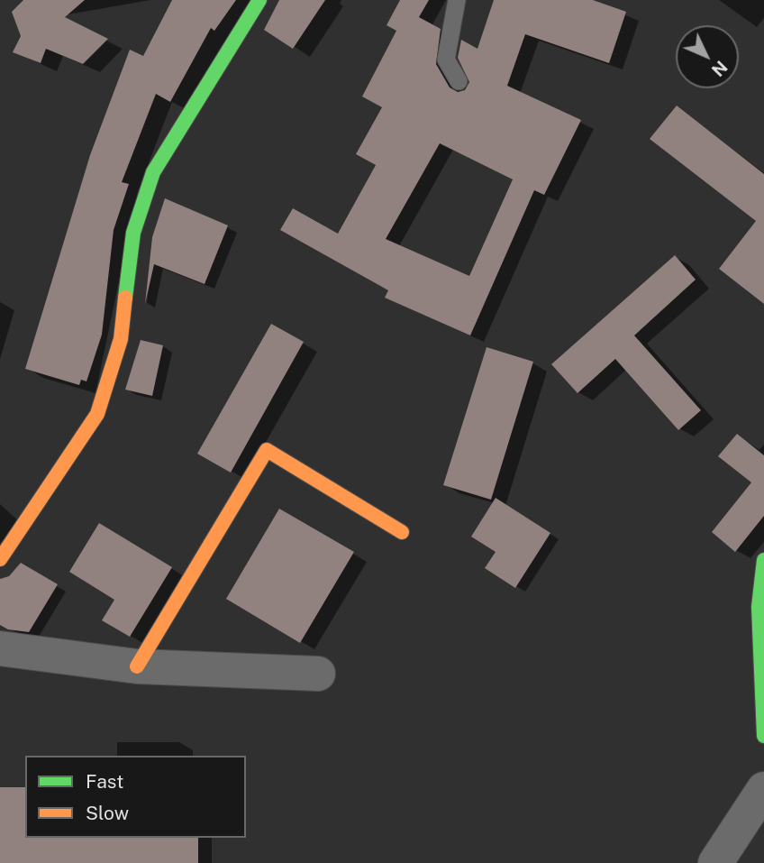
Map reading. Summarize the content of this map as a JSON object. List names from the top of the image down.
{
  "legend": ["Fast", "Slow"],
  "north": "bottom right"
}
